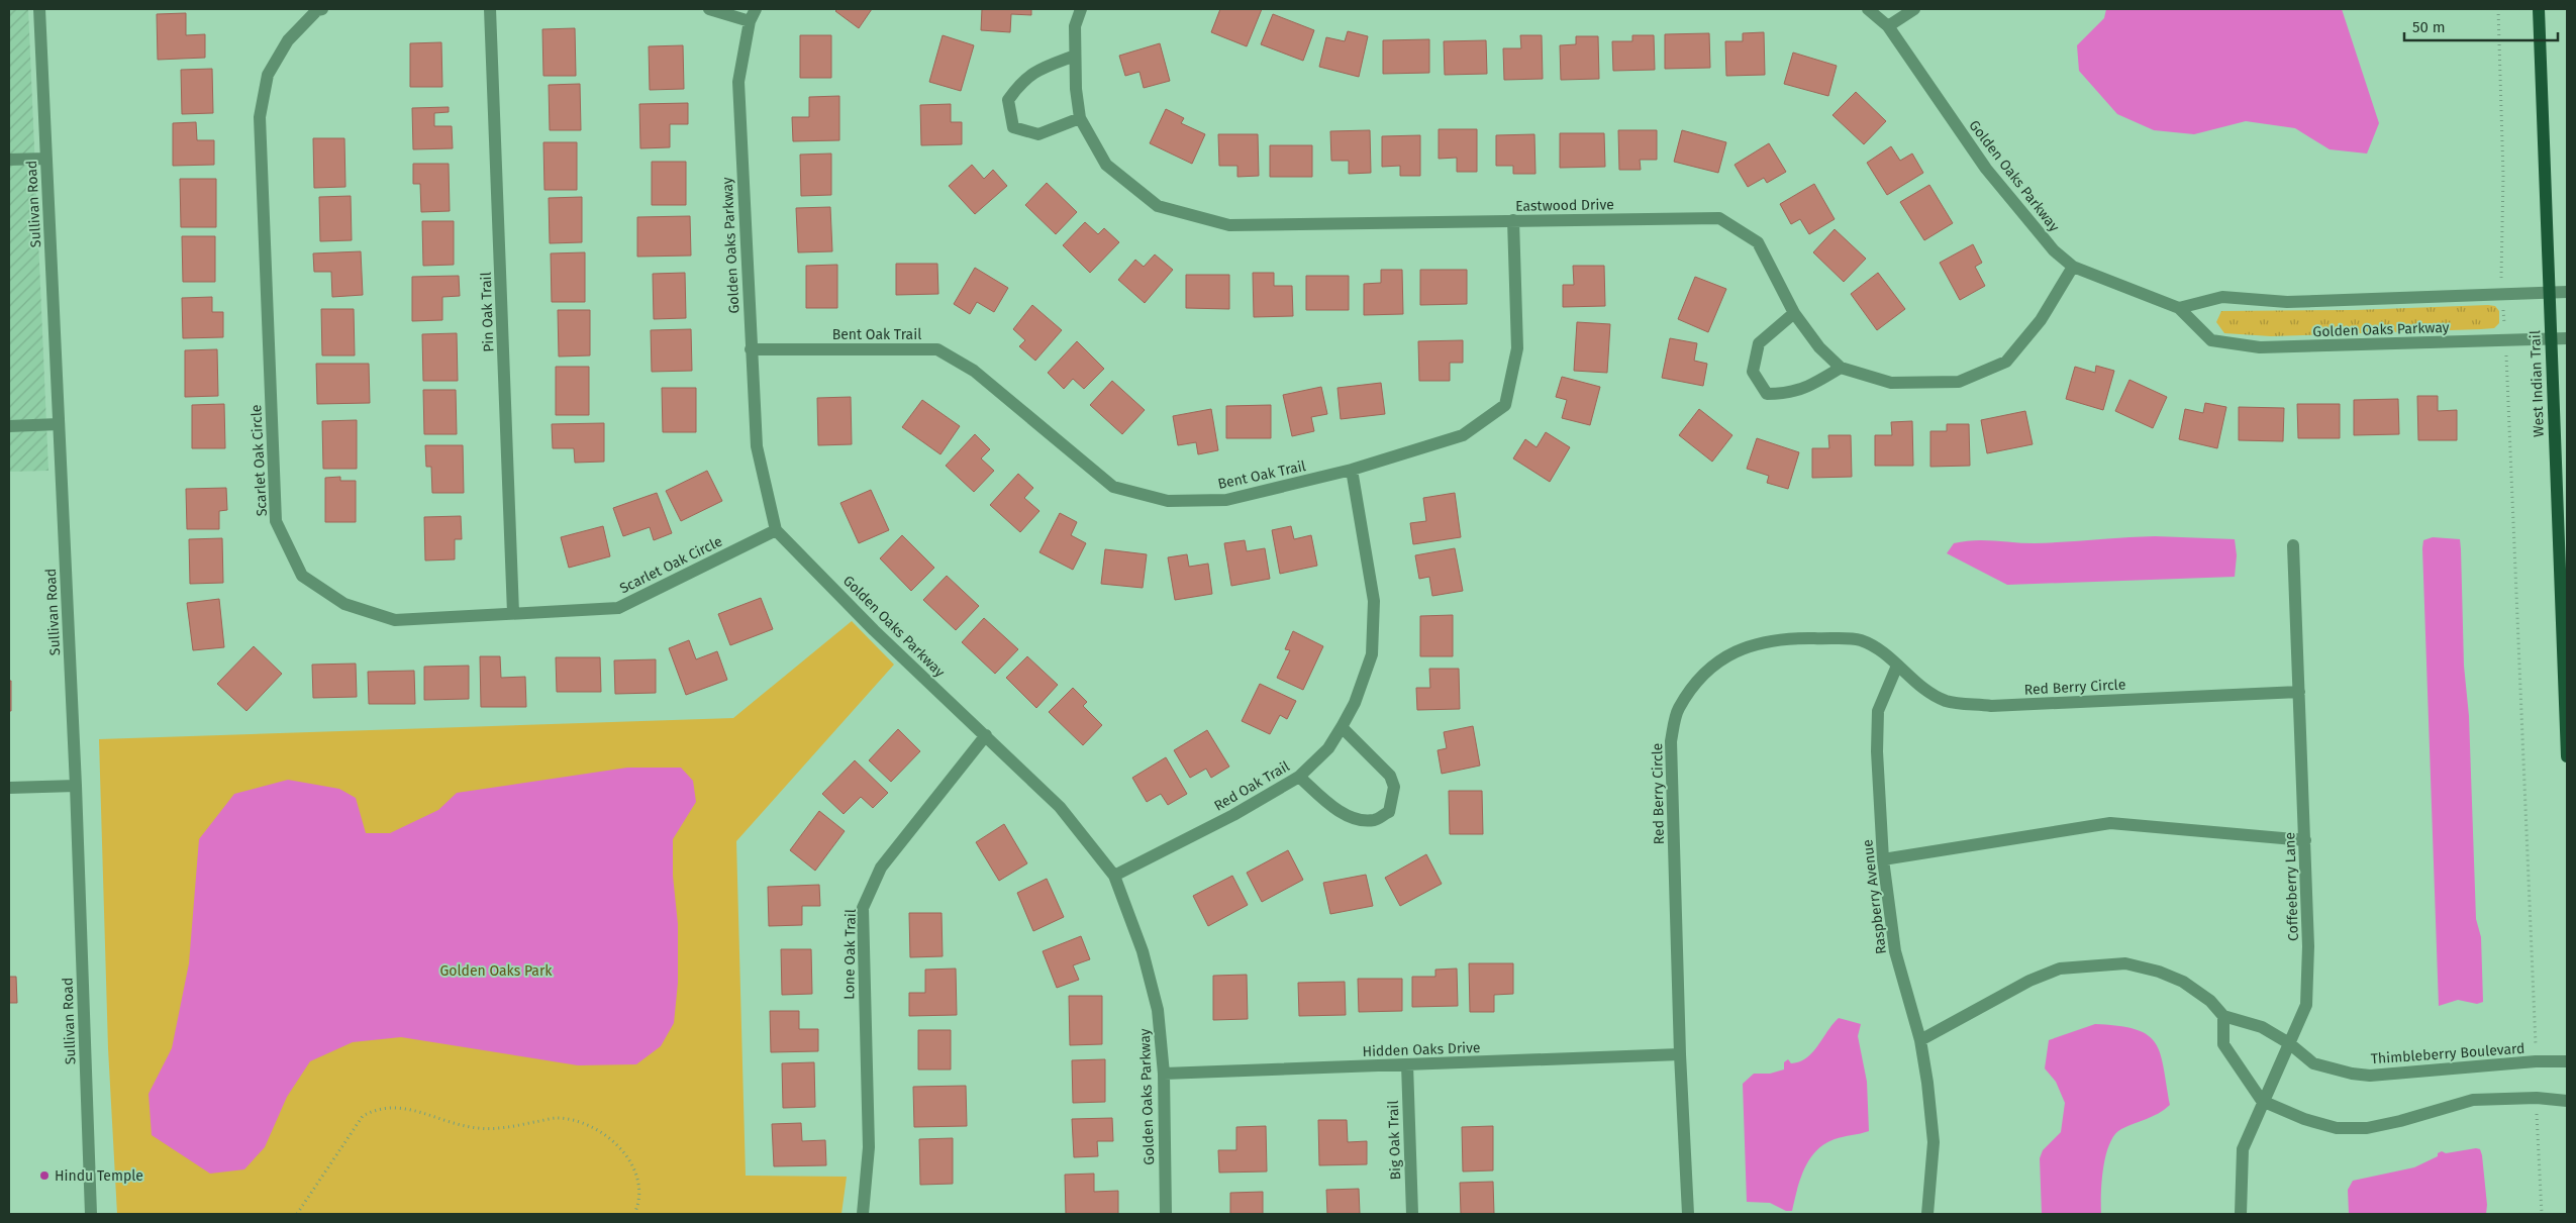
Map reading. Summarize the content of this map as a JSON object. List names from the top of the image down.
{
  "streets": {
    "main road": ["West Indian Trail"],
    "street": [
      "Golden Oaks Parkway",
      "Sullivan Road",
      "Eastwood Drive",
      "Pin Oak Trail",
      "Bent Oak Trail",
      "Scarlet Oak Circle",
      "Red Berry Circle",
      "Red Oak Trail",
      "Coffeeberry Lane",
      "Raspberry Avenue",
      "Lone Oak Trail",
      "Hidden Oaks Drive",
      "Thimbleberry Boulevard",
      "Big Oak Trail"
    ]
  },
  "crossings": [
    ["Golden Oaks Parkway", "Eastwood Drive"],
    ["Golden Oaks Parkway", "Bent Oak Trail"],
    ["Golden Oaks Parkway", "West Indian Trail"],
    ["Golden Oaks Parkway", "Scarlet Oak Circle"],
    ["Golden Oaks Parkway", "Red Oak Trail"],
    ["Golden Oaks Parkway", "Lone Oak Trail"],
    ["Golden Oaks Parkway", "Hidden Oaks Drive"],
    ["Eastwood Drive", "Bent Oak Trail"],
    ["Pin Oak Trail", "Scarlet Oak Circle"],
    ["Bent Oak Trail", "Red Oak Trail"],
    ["Red Berry Circle", "Coffeeberry Lane"],
    ["Red Berry Circle", "Raspberry Avenue"],
    ["Red Berry Circle", "Hidden Oaks Drive"],
    ["Coffeeberry Lane", "Thimbleberry Boulevard"],
    ["Hidden Oaks Drive", "Big Oak Trail"]
  ],
  "parks": ["Golden Oaks Park"],
  "places": ["Hindu Temple"],
  "scale_bar": "50 m"
}
